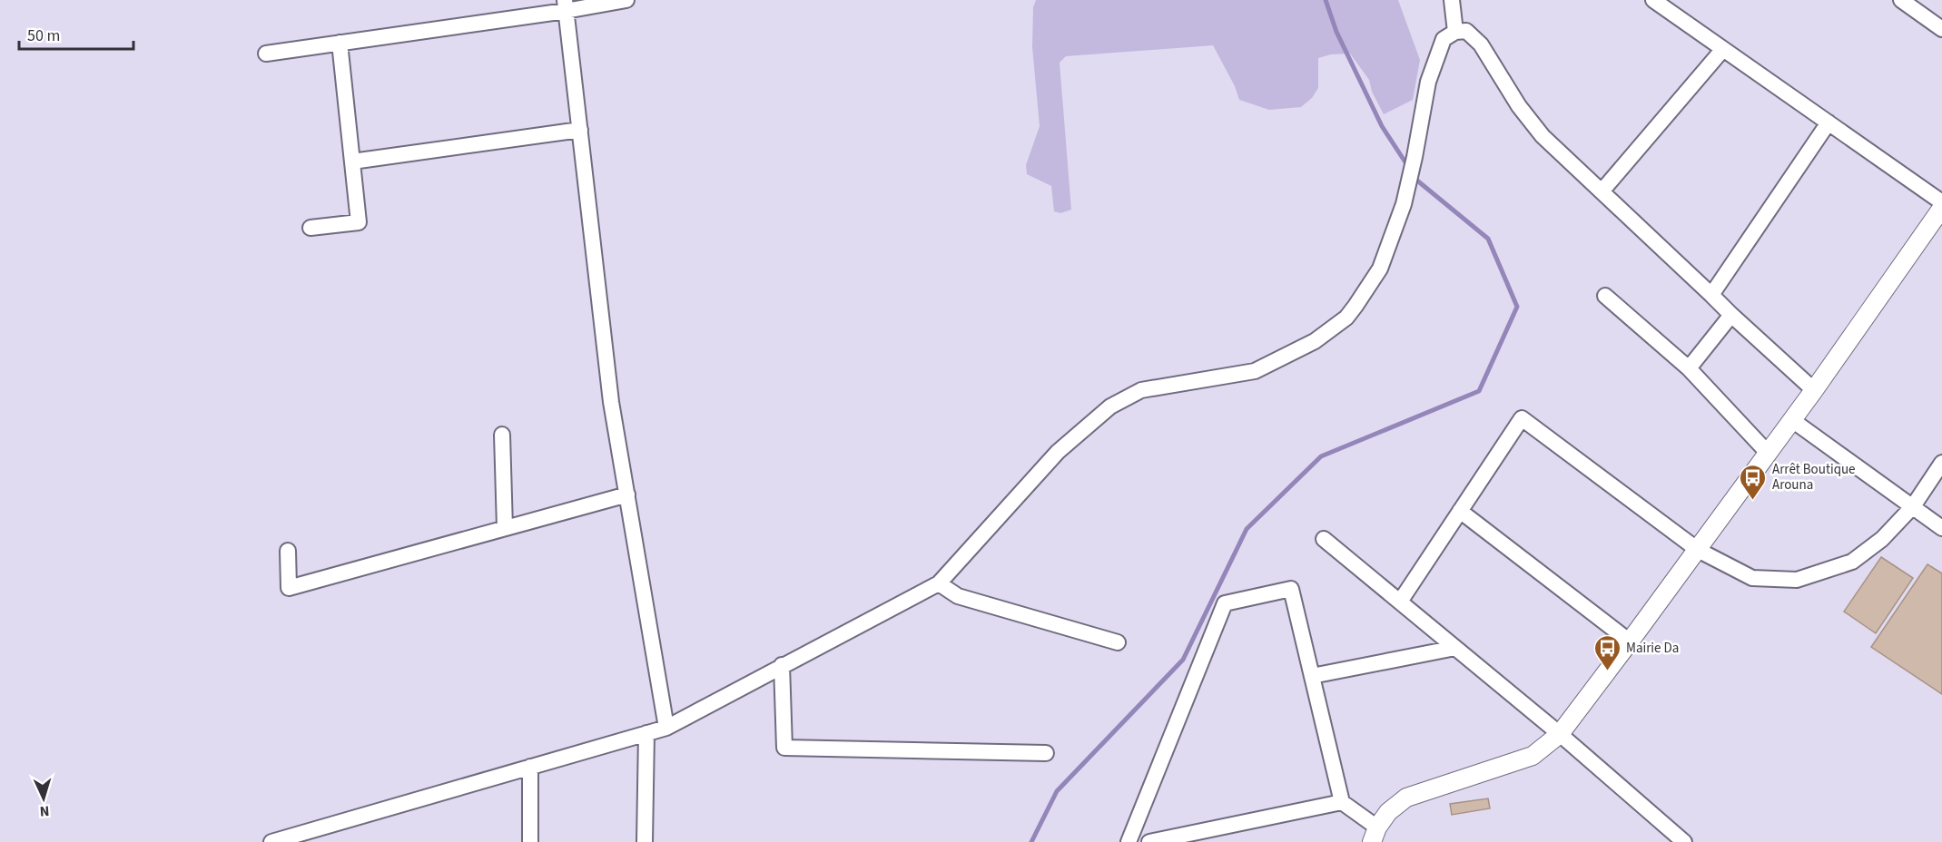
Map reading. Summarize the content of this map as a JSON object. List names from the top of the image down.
{
  "places": {
    "bus stop": ["Arrêt Boutique Arouna", "Mairie Da"]
  },
  "scale_bar": "50 m",
  "north": "bottom"
}
